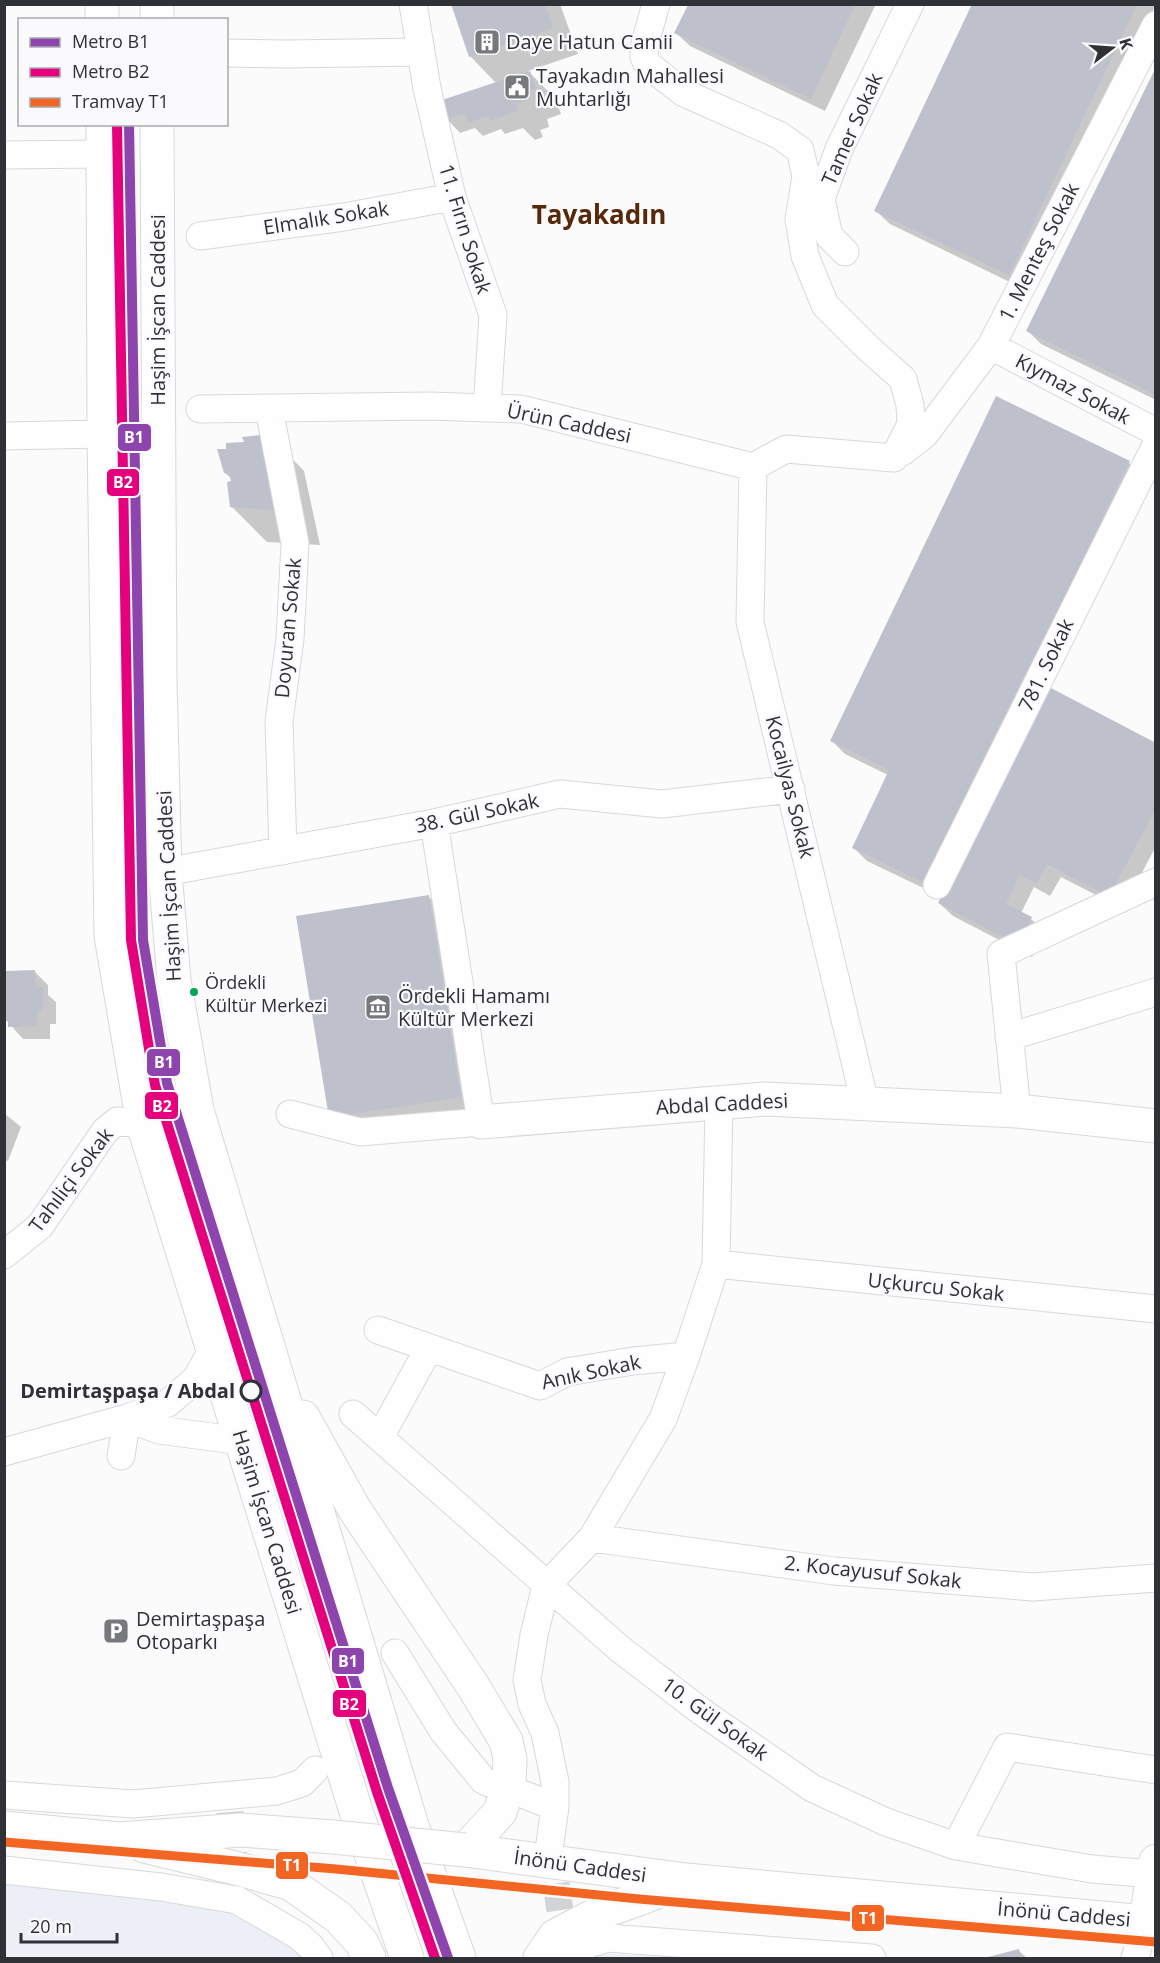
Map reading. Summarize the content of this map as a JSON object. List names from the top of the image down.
{
  "streets": {
    "main road": ["Haşim İşcan Caddesi", "Abdal Caddesi", "İnönü Caddesi"],
    "street": [
      "Tamer Sokak",
      "Elmalık Sokak",
      "11. Fırın Sokak",
      "1. Menteş Sokak",
      "Kıymaz Sokak",
      "Ürün Caddesi",
      "Doyuran Sokak",
      "781. Sokak",
      "Kocailyas Sokak",
      "38. Gül Sokak",
      "Tahıliçi Sokak",
      "Uçkurcu Sokak",
      "Anık Sokak",
      "2. Kocayusuf Sokak",
      "10. Gül Sokak"
    ]
  },
  "crossings": [
    ["Elmalık Sokak", "11. Fırın Sokak"],
    ["11. Fırın Sokak", "Ürün Caddesi"],
    ["1. Menteş Sokak", "Kıymaz Sokak"],
    ["Haşim İşcan Caddesi", "38. Gül Sokak"],
    ["Haşim İşcan Caddesi", "Tahıliçi Sokak"],
    ["Ürün Caddesi", "Doyuran Sokak"],
    ["Ürün Caddesi", "Kocailyas Sokak"],
    ["Doyuran Sokak", "38. Gül Sokak"],
    ["Kocailyas Sokak", "38. Gül Sokak"],
    ["Kocailyas Sokak", "Abdal Caddesi"]
  ],
  "districts": ["Tayakadın"],
  "places": {
    "building": ["Daye Hatun Camii"],
    "public building": ["Tayakadın Mahallesi Muhtarlığı"],
    "other": ["Ördekli Kültür Merkezi", "Demirtaşpaşa / Abdal"],
    "museum": ["Ördekli Hamamı Kültür Merkezi"],
    "parking": ["Demirtaşpaşa Otoparkı"]
  },
  "lines": ["metro line B1", "metro line B2", "tram line T1"],
  "legend": ["Metro B1", "Metro B2", "Tramvay T1"],
  "scale_bar": "20 m",
  "north": "right"
}
